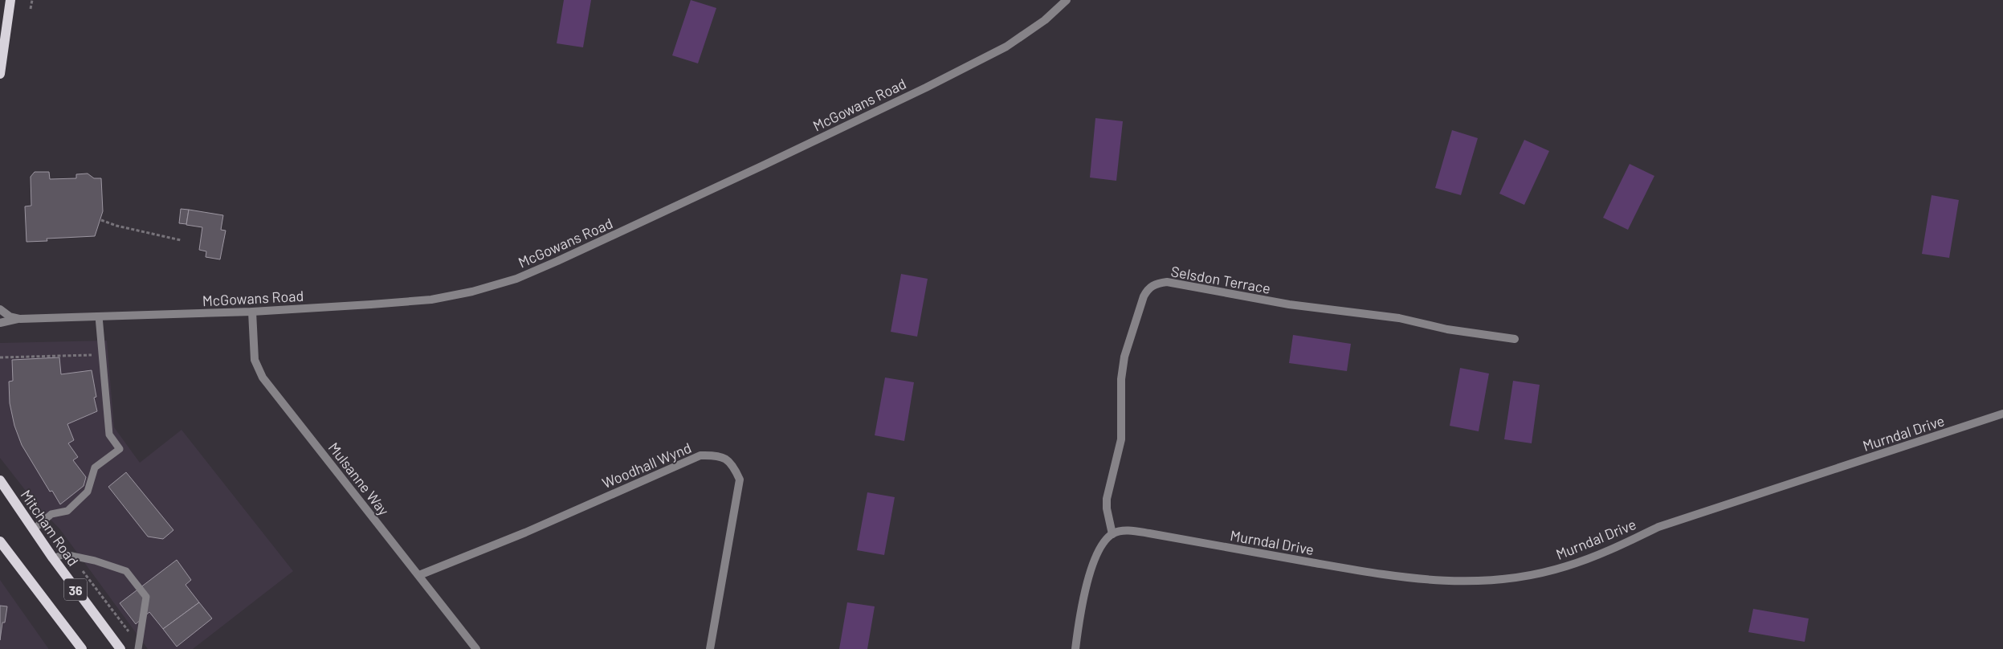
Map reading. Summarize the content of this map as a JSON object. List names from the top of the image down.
{
  "streets": {
    "main road": ["Mitcham Road", "36"],
    "street": [
      "McGowans Road",
      "Selsdon Terrace",
      "Murndal Drive",
      "Woodhall Wynd",
      "Mulsanne Way"
    ]
  },
  "crossings": [
    ["McGowans Road", "Mulsanne Way"],
    ["Selsdon Terrace", "Murndal Drive"],
    ["Woodhall Wynd", "Mulsanne Way"]
  ]
}
